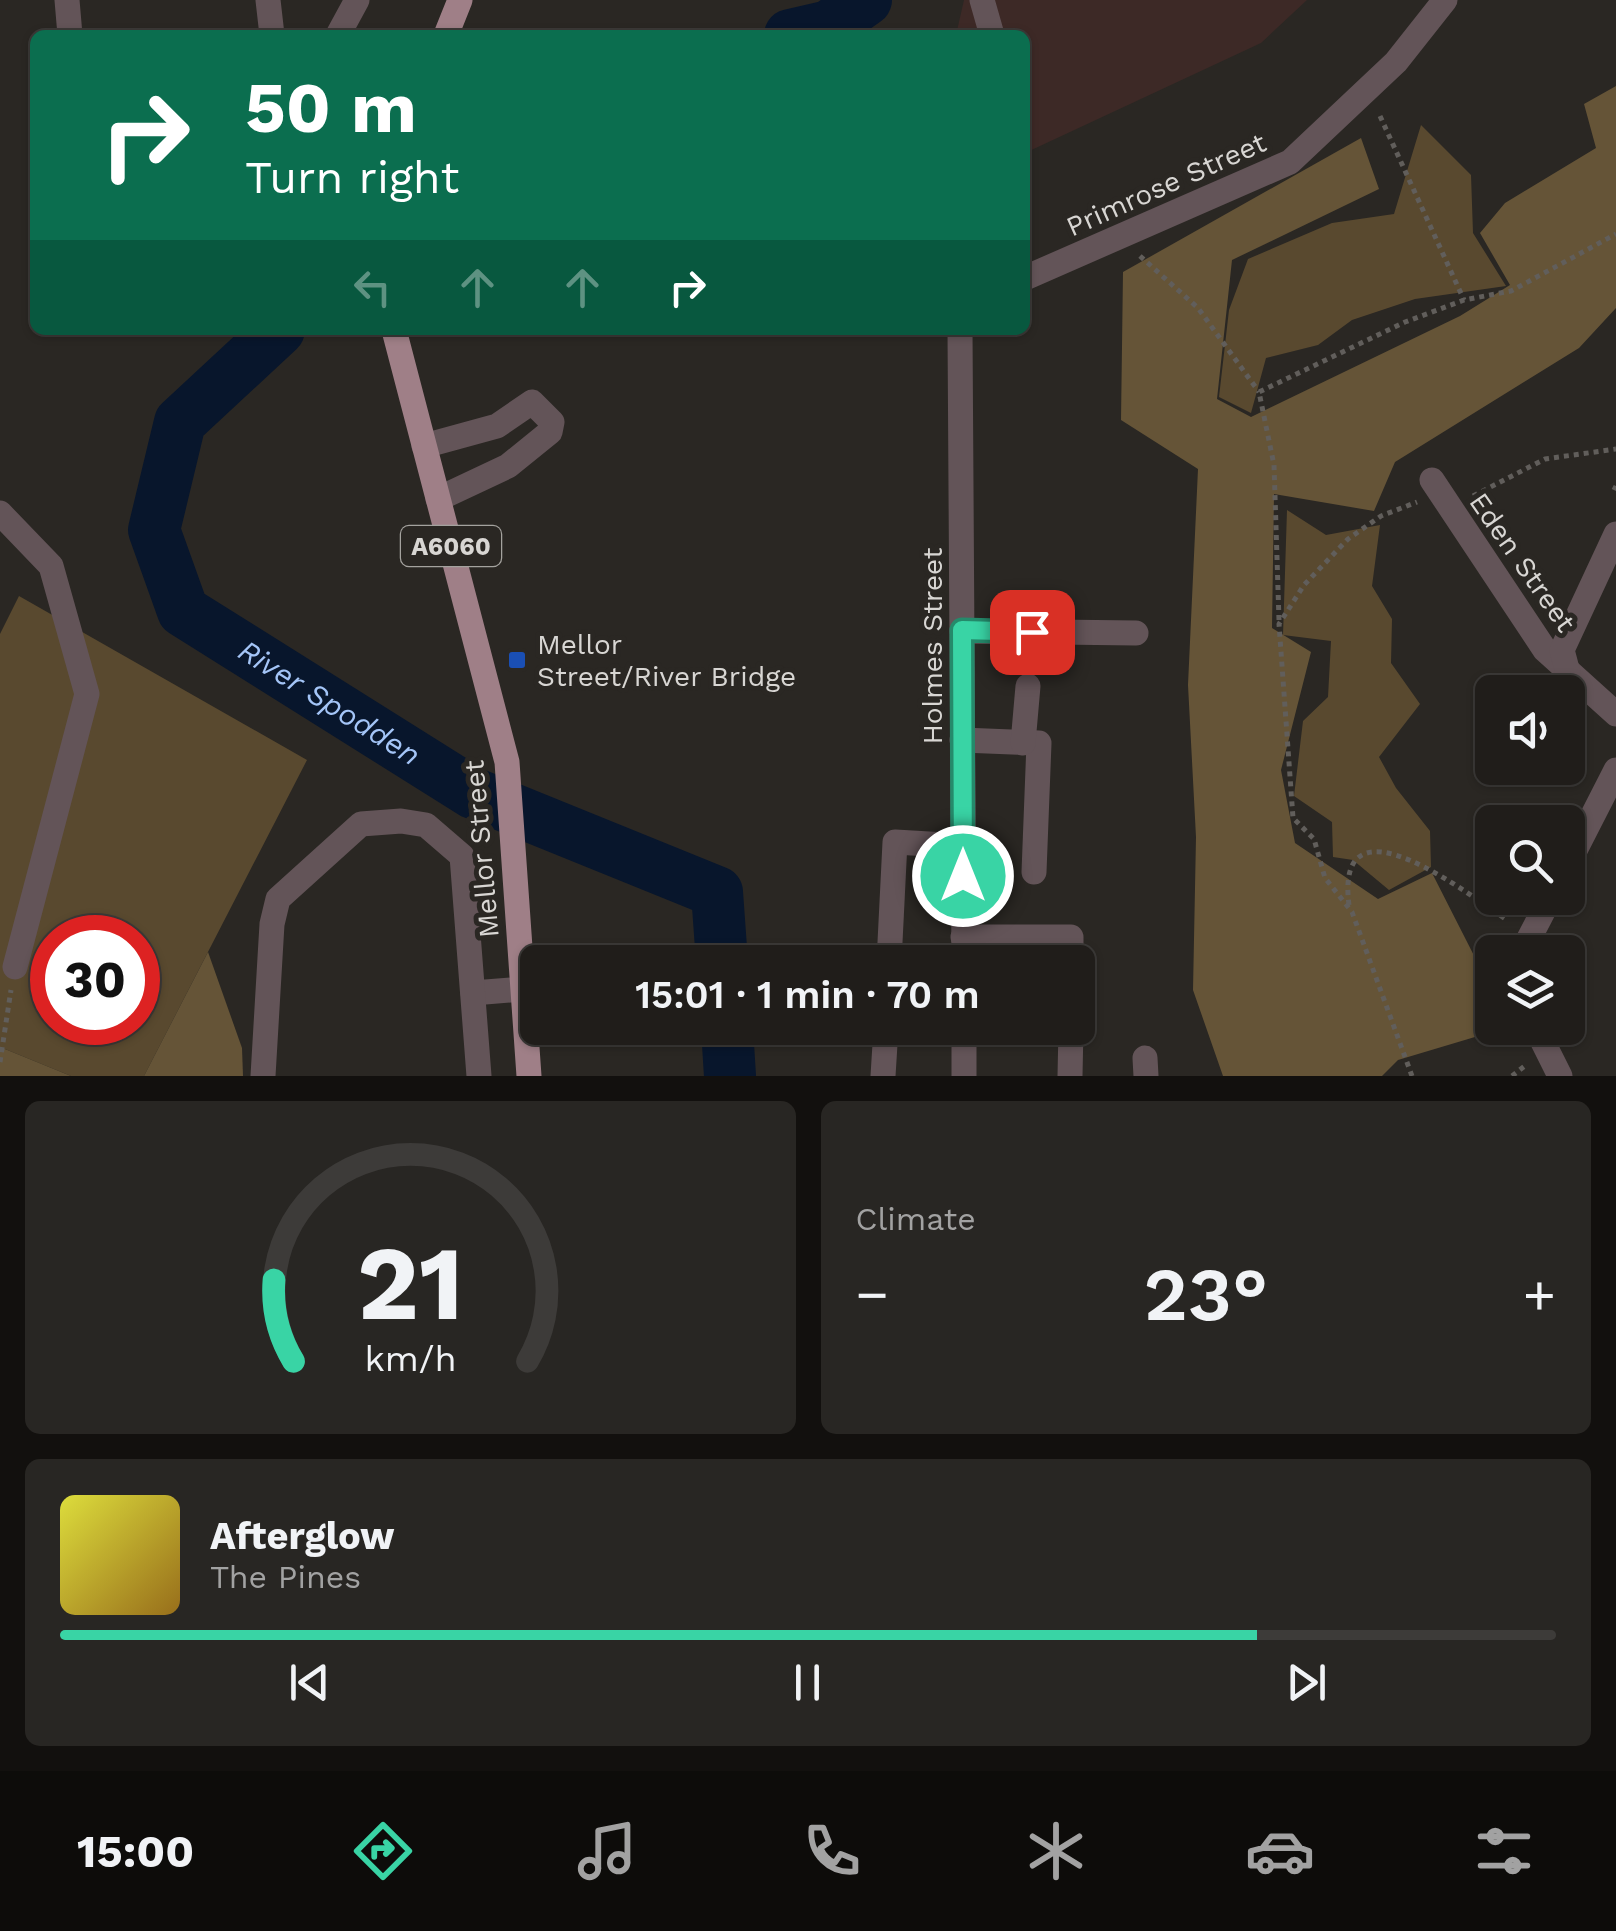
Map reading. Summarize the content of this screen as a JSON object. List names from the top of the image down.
{
  "streets": {
    "main road": ["A6060", "Mellor Street"],
    "street": ["Primrose Street", "Eden Street", "Holmes Street"]
  },
  "water": ["River Spodden"],
  "places": {
    "transit": ["Mellor Street/River Bridge"]
  },
  "page": {
    "turn": ["50 m", "Turn right"],
    "limit": "30",
    "trip": "15:01 · 1 min · 70 m",
    "tile": "Climate",
    "heat": ["−", "23°", "+"],
    "song": ["Afterglow", "The Pines"],
    "tabs": "15:00",
    "gauge": ["21", "km/h"]
  }
}
